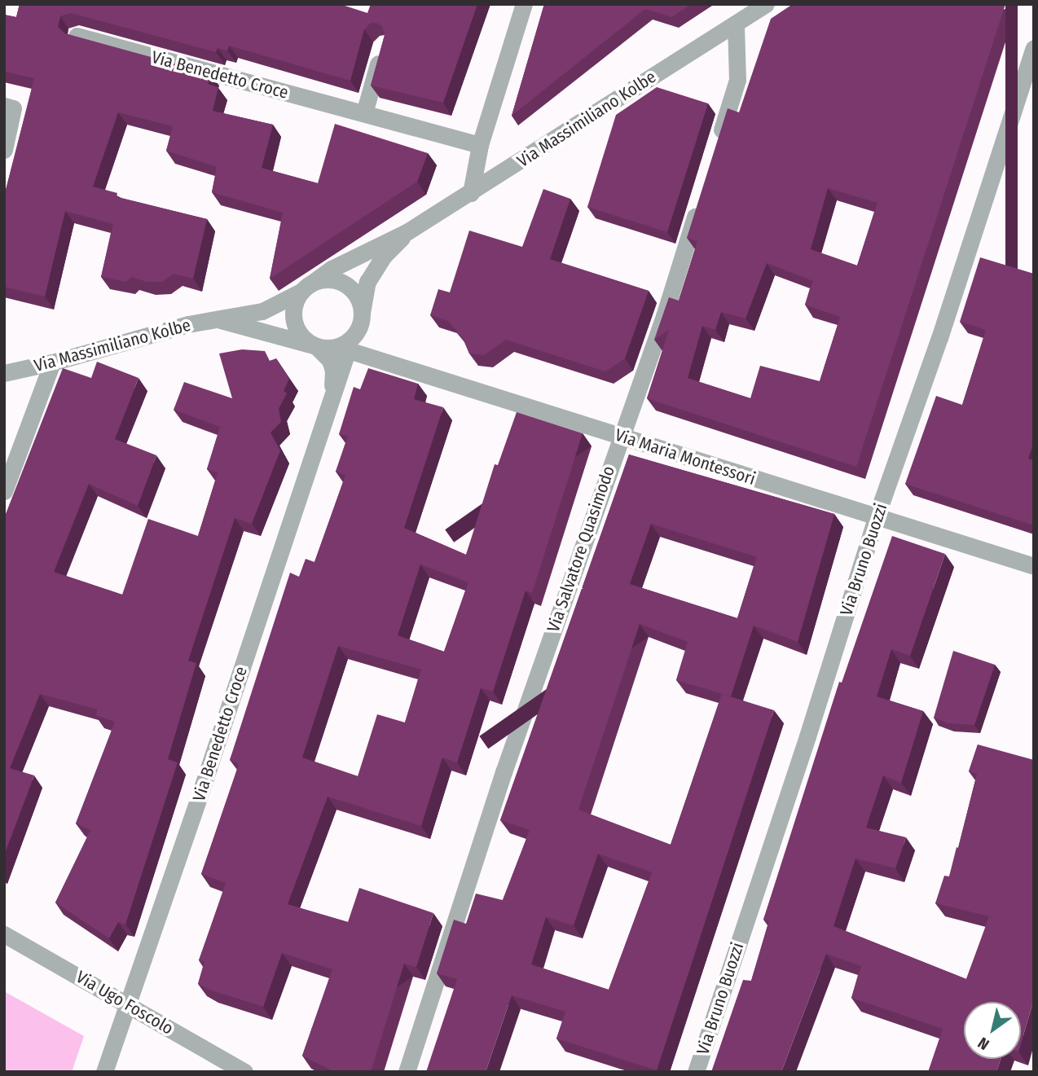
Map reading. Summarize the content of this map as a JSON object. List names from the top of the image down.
{
  "streets": {
    "street": [
      "Via Benedetto Croce",
      "Via Massimiliano Kolbe",
      "Via Maria Montessori",
      "Via Salvatore Quasimodo",
      "Via Bruno Buozzi",
      "Via Ugo Foscolo"
    ]
  },
  "crossings": [
    ["Via Benedetto Croce", "Via Massimiliano Kolbe"],
    ["Via Benedetto Croce", "Via Maria Montessori"],
    ["Via Benedetto Croce", "Via Ugo Foscolo"],
    ["Via Massimiliano Kolbe", "Via Maria Montessori"],
    ["Via Maria Montessori", "Via Salvatore Quasimodo"],
    ["Via Maria Montessori", "Via Bruno Buozzi"]
  ],
  "north": "bottom left"
}
